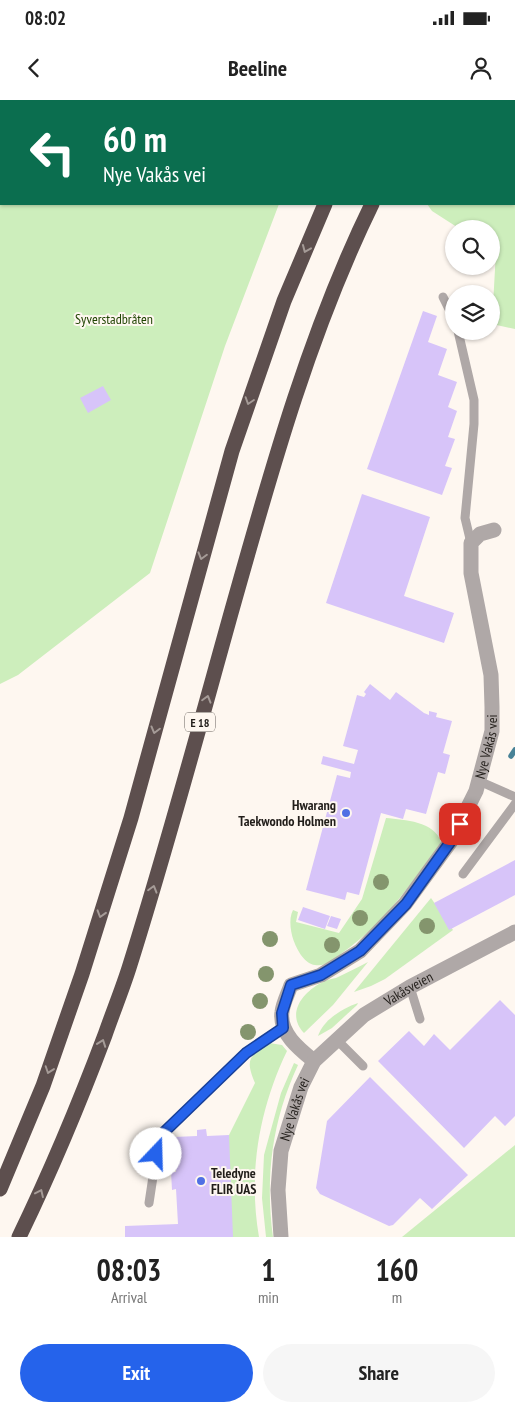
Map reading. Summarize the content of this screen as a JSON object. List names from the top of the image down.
{
  "streets": {
    "highway": ["E 18"],
    "street": ["Nye Vakås vei", "Vakåsveien"]
  },
  "crossings": [
    ["Nye Vakås vei", "Vakåsveien"]
  ],
  "parks": ["Syverstadbråten"],
  "places": ["Hwarang Taekwondo Holmen", "Teledyne FLIR UAS"],
  "page": {
    "status": "08:02",
    "header": "Beeline",
    "turn": ["60 m", "Nye Vakås vei"],
    "eta": [
      "08:03",
      "Arrival",
      "1",
      "min",
      "160",
      "m"
    ],
    "buttons": ["Exit", "Share"]
  }
}
